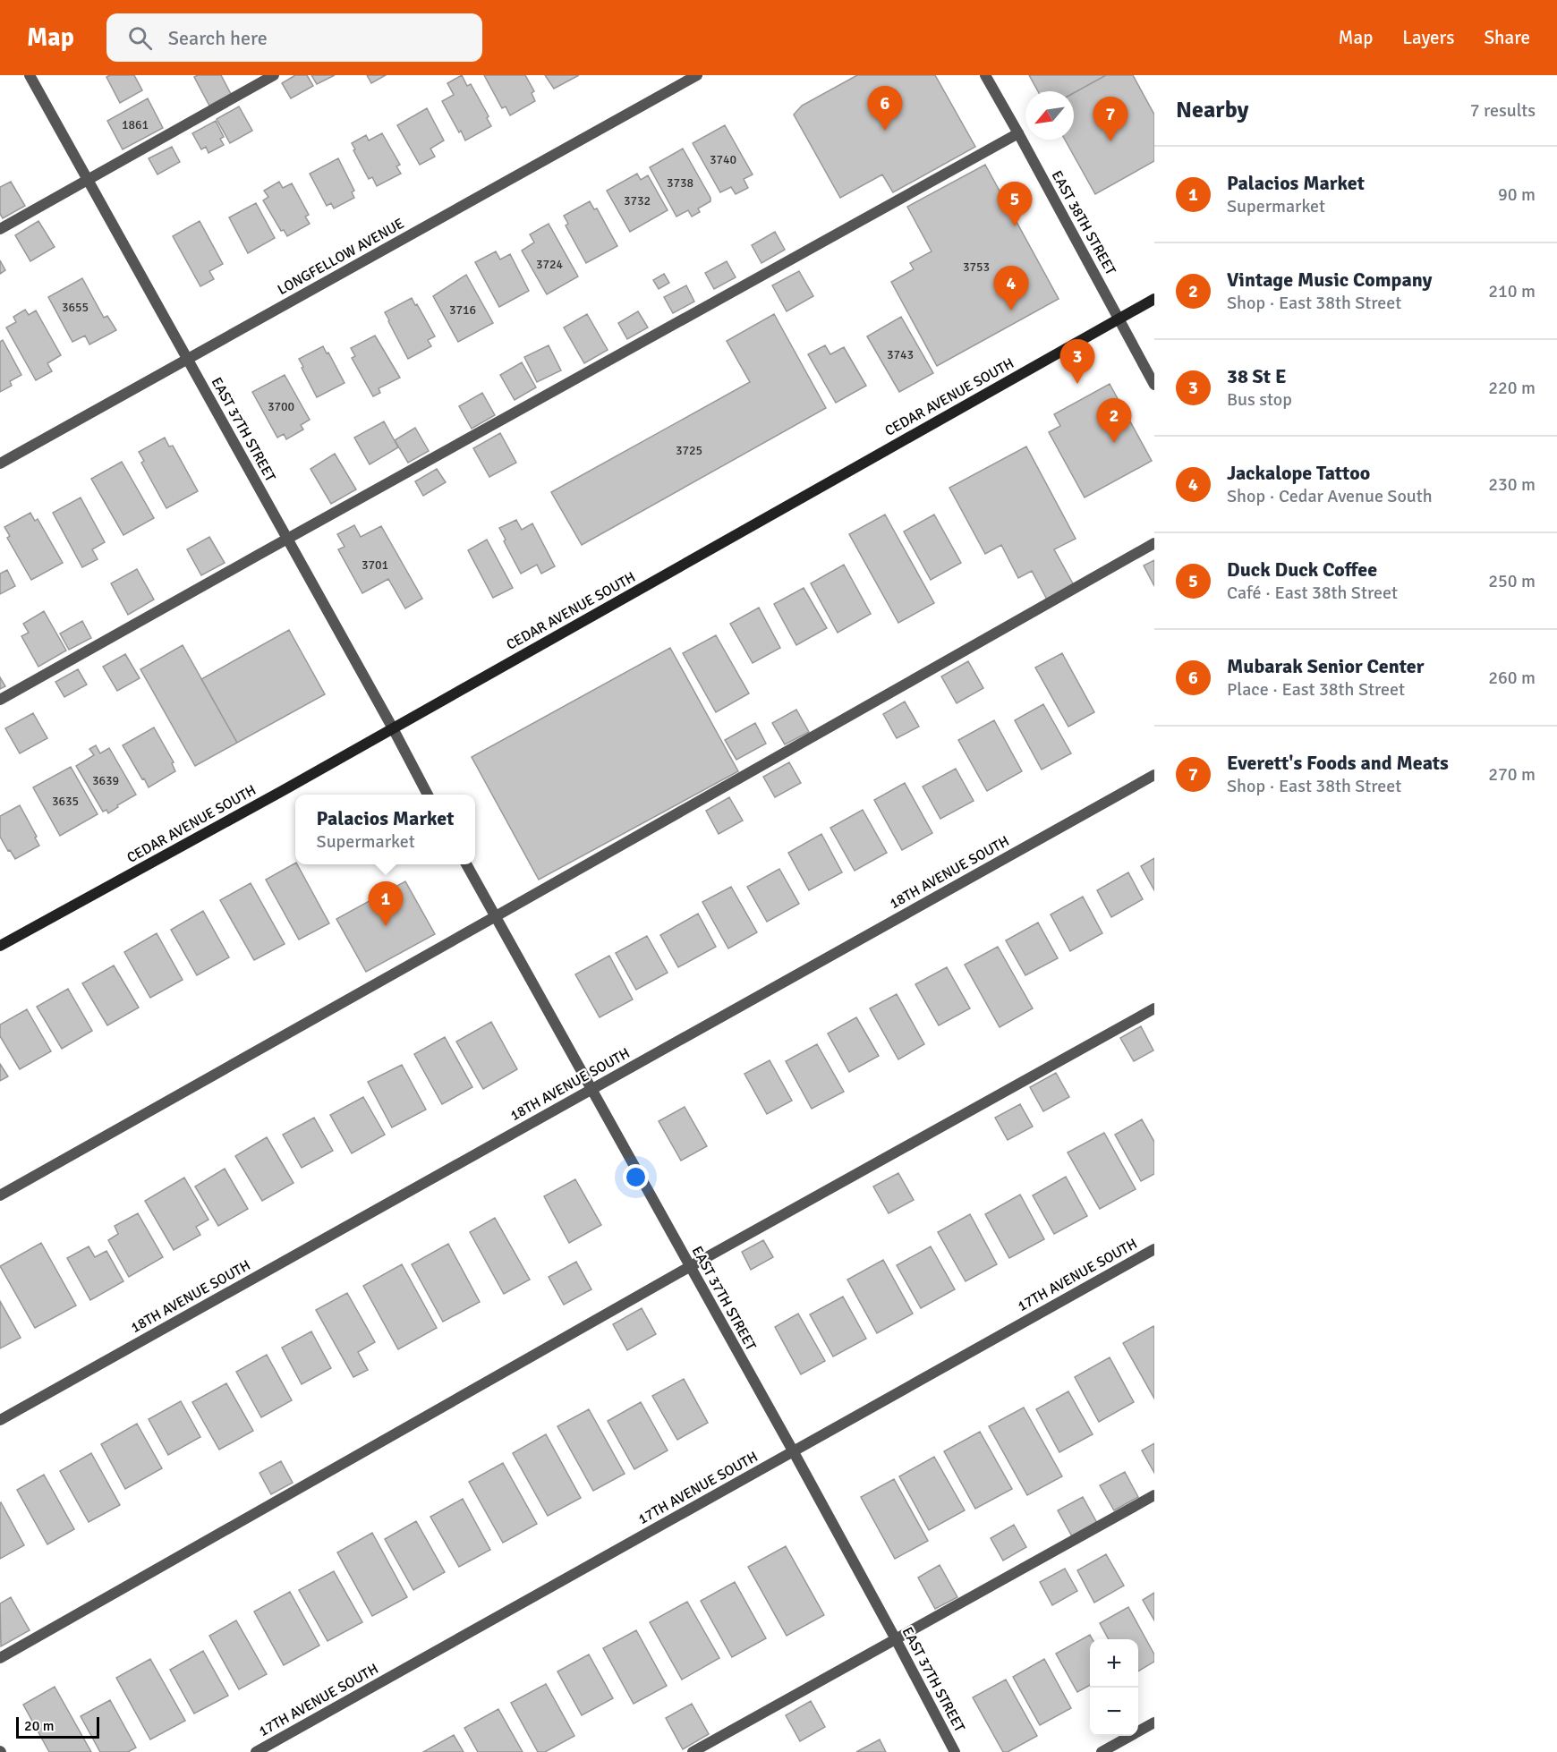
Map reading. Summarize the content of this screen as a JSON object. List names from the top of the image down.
{
  "streets": {
    "main road": ["CEDAR AVENUE SOUTH"],
    "street": [
      "EAST 38TH STREET",
      "LONGFELLOW AVENUE",
      "EAST 37TH STREET",
      "18TH AVENUE SOUTH",
      "17TH AVENUE SOUTH"
    ]
  },
  "crossings": [
    ["EAST 38TH STREET", "CEDAR AVENUE SOUTH"],
    ["LONGFELLOW AVENUE", "EAST 37TH STREET"],
    ["CEDAR AVENUE SOUTH", "EAST 37TH STREET"],
    ["EAST 37TH STREET", "18TH AVENUE SOUTH"],
    ["EAST 37TH STREET", "17TH AVENUE SOUTH"]
  ],
  "house_numbers": [
    "1861",
    "3740",
    "3738",
    "3732",
    "3724",
    "3753",
    "3655",
    "3716",
    "3743",
    "3700",
    "3725",
    "3701",
    "3639",
    "3635"
  ],
  "scale_bar": "20 m",
  "north": "bottom left",
  "page": {
    "header": "Map",
    "search": "Search here",
    "nav": ["Map", "Layers", "Share"],
    "heading": ["Nearby", "7 results"],
    "pins": [
      "6",
      "7",
      "5",
      "4",
      "3",
      "2",
      "1"
    ],
    "list": [
      {
        "mark": "1",
        "name": "Palacios Market",
        "note": "Supermarket",
        "value": "90 m"
      },
      {
        "mark": "2",
        "name": "Vintage Music Company",
        "note": "Shop · East 38th Street",
        "value": "210 m"
      },
      {
        "mark": "3",
        "name": "38 St E",
        "note": "Bus stop",
        "value": "220 m"
      },
      {
        "mark": "4",
        "name": "Jackalope Tattoo",
        "note": "Shop · Cedar Avenue South",
        "value": "230 m"
      },
      {
        "mark": "5",
        "name": "Duck Duck Coffee",
        "note": "Café · East 38th Street",
        "value": "250 m"
      },
      {
        "mark": "6",
        "name": "Mubarak Senior Center",
        "note": "Place · East 38th Street",
        "value": "260 m"
      },
      {
        "mark": "7",
        "name": "Everett's Foods and Meats",
        "note": "Shop · East 38th Street",
        "value": "270 m"
      }
    ],
    "popup": ["Palacios Market", "Supermarket"],
    "map_buttons": ["+", "−"],
    "scale": "20 m"
  }
}
